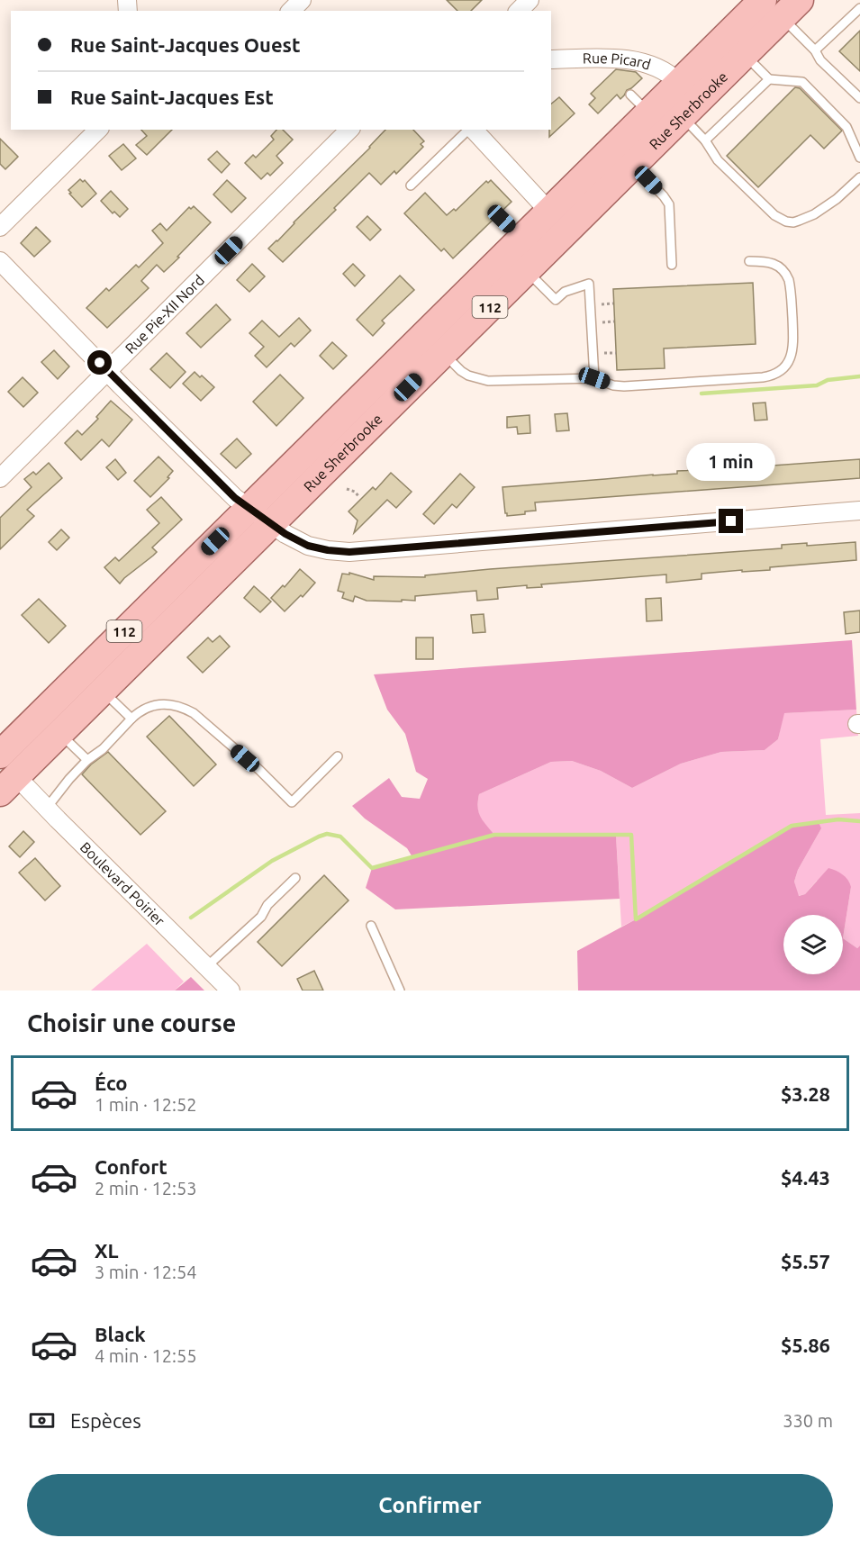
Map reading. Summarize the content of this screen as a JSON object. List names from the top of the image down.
{
  "streets": {
    "main road": ["Rue Sherbrooke", "112"],
    "street": ["Rue Picard", "Rue Pie-XII Nord", "Boulevard Poirier"]
  },
  "crossings": [
    ["Rue Picard", "Rue Sherbrooke"],
    ["Rue Sherbrooke", "Boulevard Poirier"]
  ],
  "page": {
    "banner": ["Rue Saint-Jacques Ouest", "Rue Saint-Jacques Est"],
    "bubble": "1 min",
    "heading": "Choisir une course",
    "list": [
      {
        "name": "Éco",
        "note": "1 min · 12:52",
        "value": "$3.28"
      },
      {
        "name": "Confort",
        "note": "2 min · 12:53",
        "value": "$4.43"
      },
      {
        "name": "XL",
        "note": "3 min · 12:54",
        "value": "$5.57"
      },
      {
        "name": "Black",
        "note": "4 min · 12:55",
        "value": "$5.86"
      }
    ],
    "pay": ["Espèces", "330 m"],
    "buttons": "Confirmer"
  }
}
